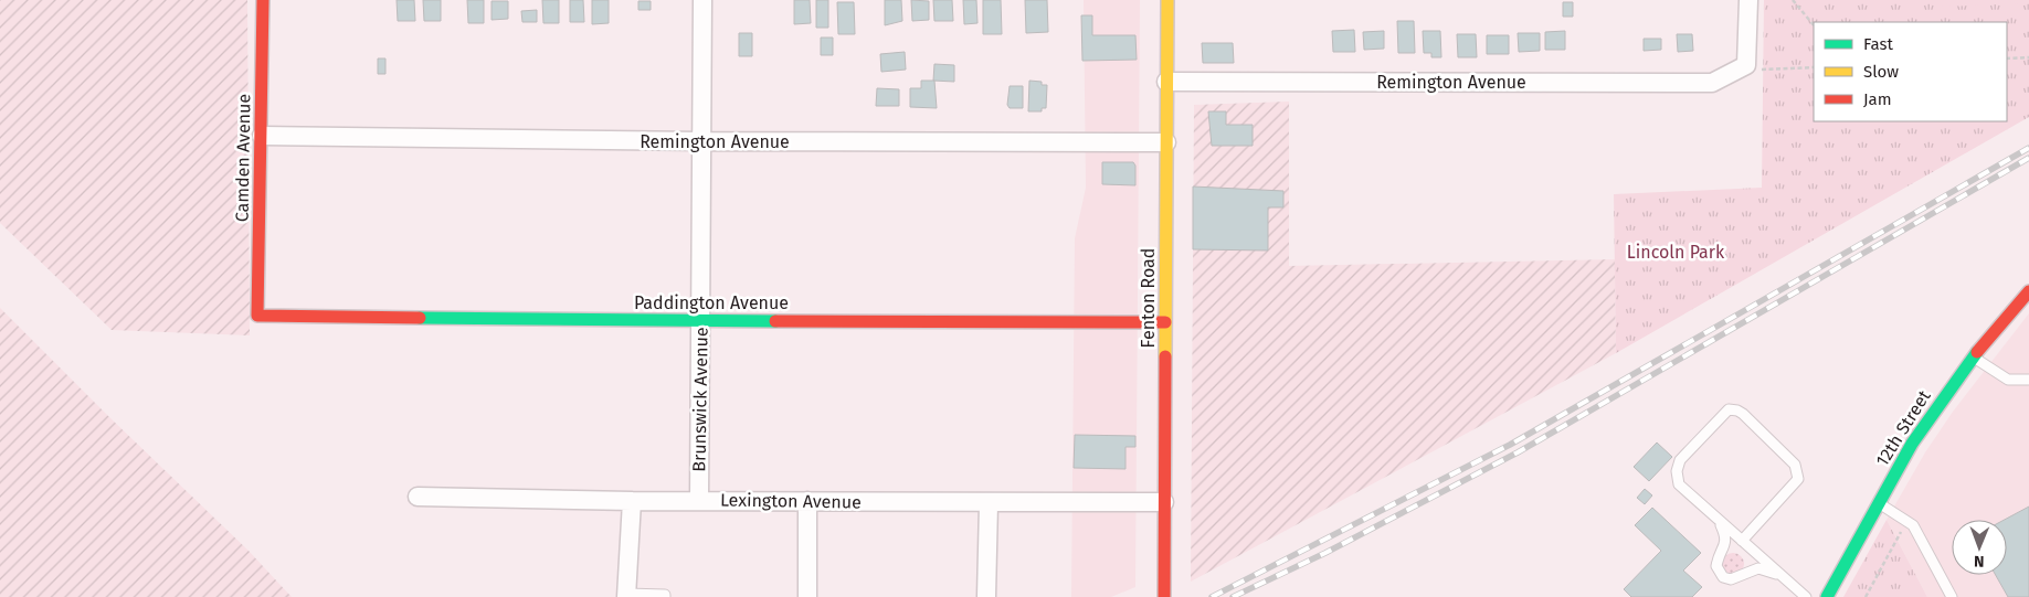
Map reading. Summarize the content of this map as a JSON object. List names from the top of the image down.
{
  "streets": {
    "street": [
      "Remington Avenue",
      "Camden Avenue",
      "Fenton Road",
      "Paddington Avenue",
      "Brunswick Avenue",
      "12th Street",
      "Lexington Avenue"
    ]
  },
  "crossings": [
    ["Remington Avenue", "Camden Avenue"],
    ["Remington Avenue", "Fenton Road"],
    ["Remington Avenue", "Brunswick Avenue"],
    ["Camden Avenue", "Paddington Avenue"],
    ["Fenton Road", "Paddington Avenue"],
    ["Fenton Road", "Lexington Avenue"],
    ["Paddington Avenue", "Brunswick Avenue"],
    ["Brunswick Avenue", "Lexington Avenue"]
  ],
  "parks": ["Lincoln Park"],
  "legend": ["Fast", "Slow", "Jam"],
  "north": "bottom"
}
